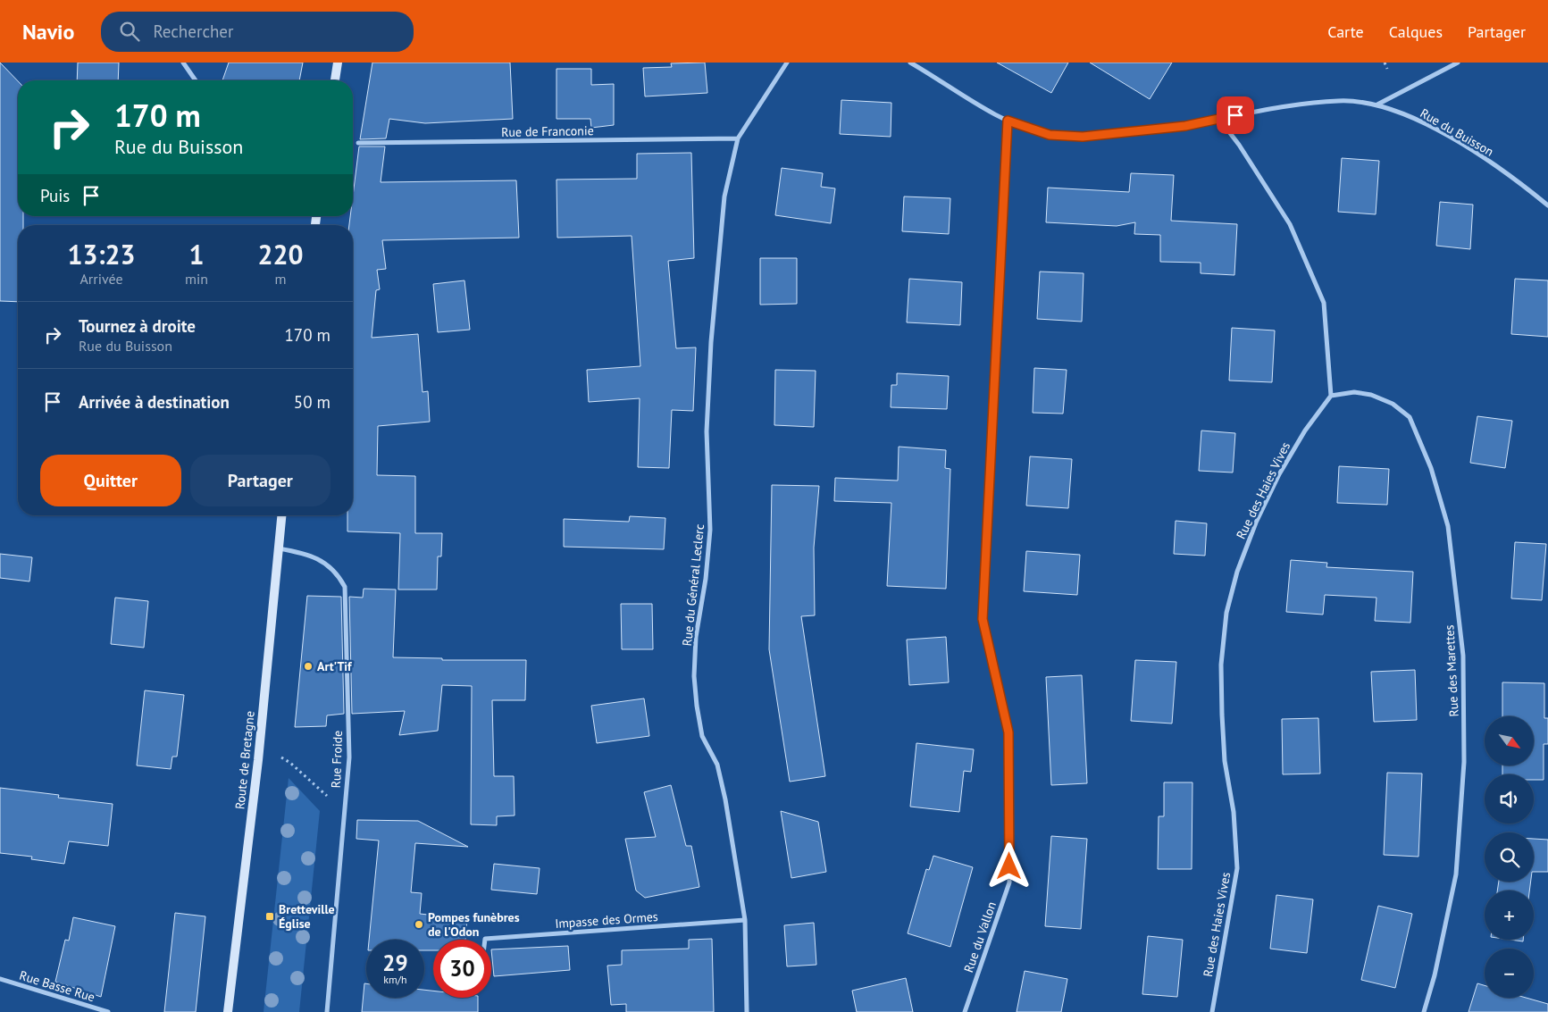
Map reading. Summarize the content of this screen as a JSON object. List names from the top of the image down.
{
  "streets": {
    "main road": ["Route de Bretagne"],
    "street": [
      "Rue de Franconie",
      "Rue du Buisson",
      "Rue des Haies Vives",
      "Rue du Général Leclerc",
      "Rue des Marettes",
      "Rue Froide",
      "Impasse des Ormes",
      "Rue du Vallon",
      "Rue Basse Rue"
    ]
  },
  "crossings": [
    ["Rue de Franconie", "Rue du Général Leclerc"],
    ["Rue du Buisson", "Rue du Vallon"],
    ["Rue des Haies Vives", "Rue des Marettes"],
    ["Rue du Général Leclerc", "Impasse des Ormes"],
    ["Rue Froide", "Route de Bretagne"]
  ],
  "places": {
    "other": ["Art'Tif", "Pompes funèbres de l'Odon"],
    "transit": ["Bretteville Église"]
  },
  "north": "bottom right",
  "page": {
    "header": "Navio",
    "search": "Rechercher",
    "nav": ["Carte", "Calques", "Partager"],
    "turn": ["170 m", "Rue du Buisson"],
    "then": "Puis",
    "eta": [
      "13:23",
      "Arrivée",
      "1",
      "min",
      "220",
      "m"
    ],
    "list": [
      {
        "name": "Tournez à droite",
        "note": "Rue du Buisson",
        "value": "170 m"
      },
      {
        "name": "Arrivée à destination",
        "value": "50 m"
      }
    ],
    "buttons": ["Quitter", "Partager"],
    "map_buttons": ["+", "−"],
    "speed": "29 km/h",
    "limit": "30"
  }
}
